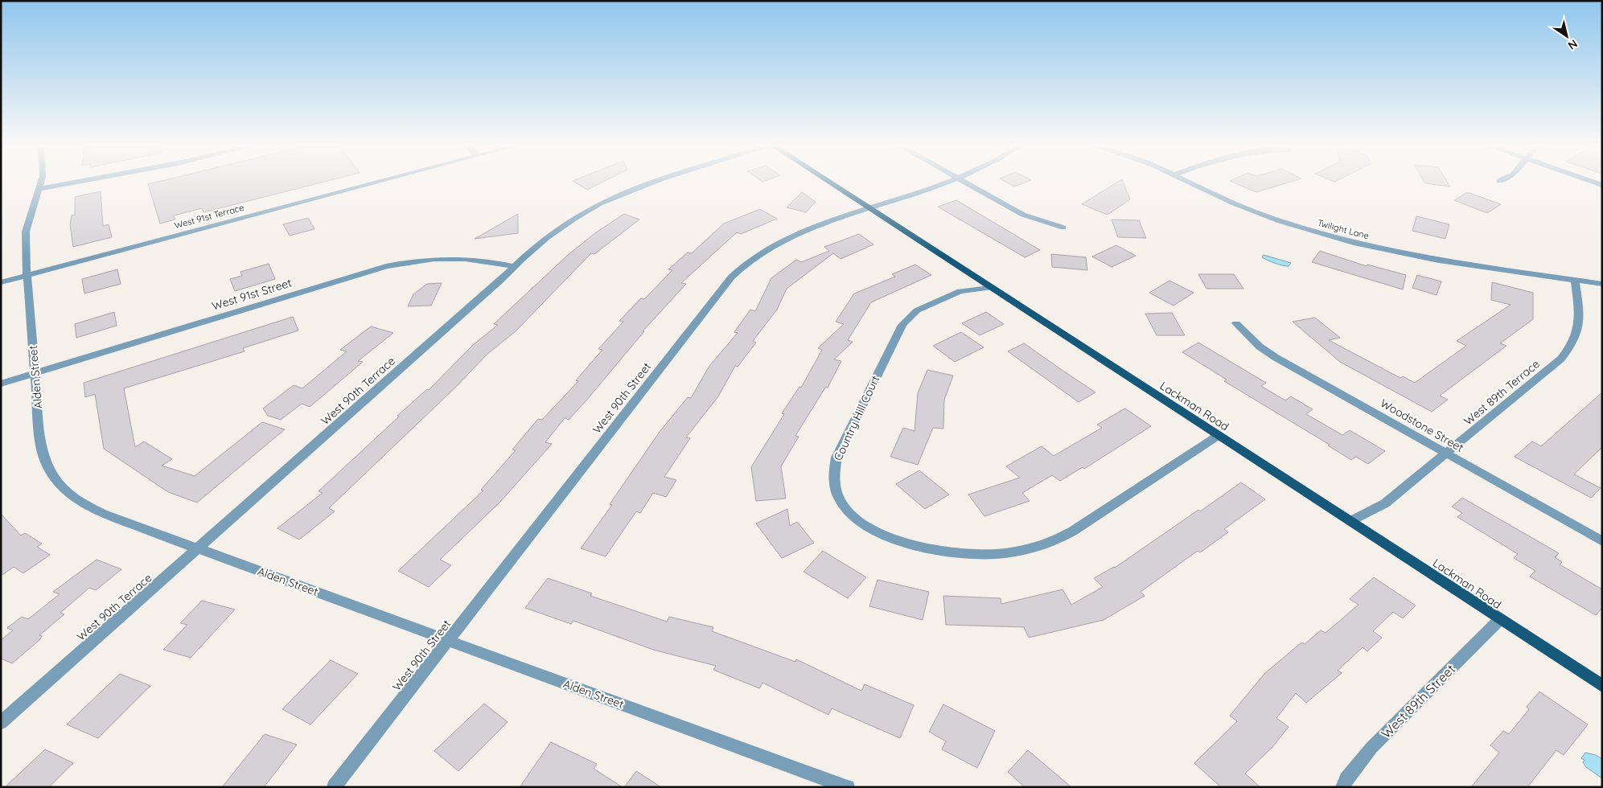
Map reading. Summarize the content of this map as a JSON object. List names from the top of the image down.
{
  "streets": {
    "main road": ["Lackman Road"],
    "street": [
      "West 91st Terrace",
      "Twilight Lane",
      "West 91st Street",
      "Alden Street",
      "West 90th Terrace",
      "West 89th Terrace",
      "West 90th Street",
      "Country Hill Court",
      "Woodstone Street",
      "West 89th Street"
    ]
  },
  "crossings": [
    ["West 91st Terrace", "Alden Street"],
    ["Twilight Lane", "West 89th Terrace"],
    ["West 91st Street", "Alden Street"],
    ["West 91st Street", "West 90th Terrace"],
    ["Alden Street", "West 90th Terrace"],
    ["Alden Street", "West 90th Street"],
    ["West 89th Terrace", "Lackman Road"],
    ["West 89th Terrace", "Woodstone Street"],
    ["West 90th Street", "Lackman Road"],
    ["Lackman Road", "Country Hill Court"],
    ["Lackman Road", "West 89th Street"]
  ],
  "north": "bottom right"
}
